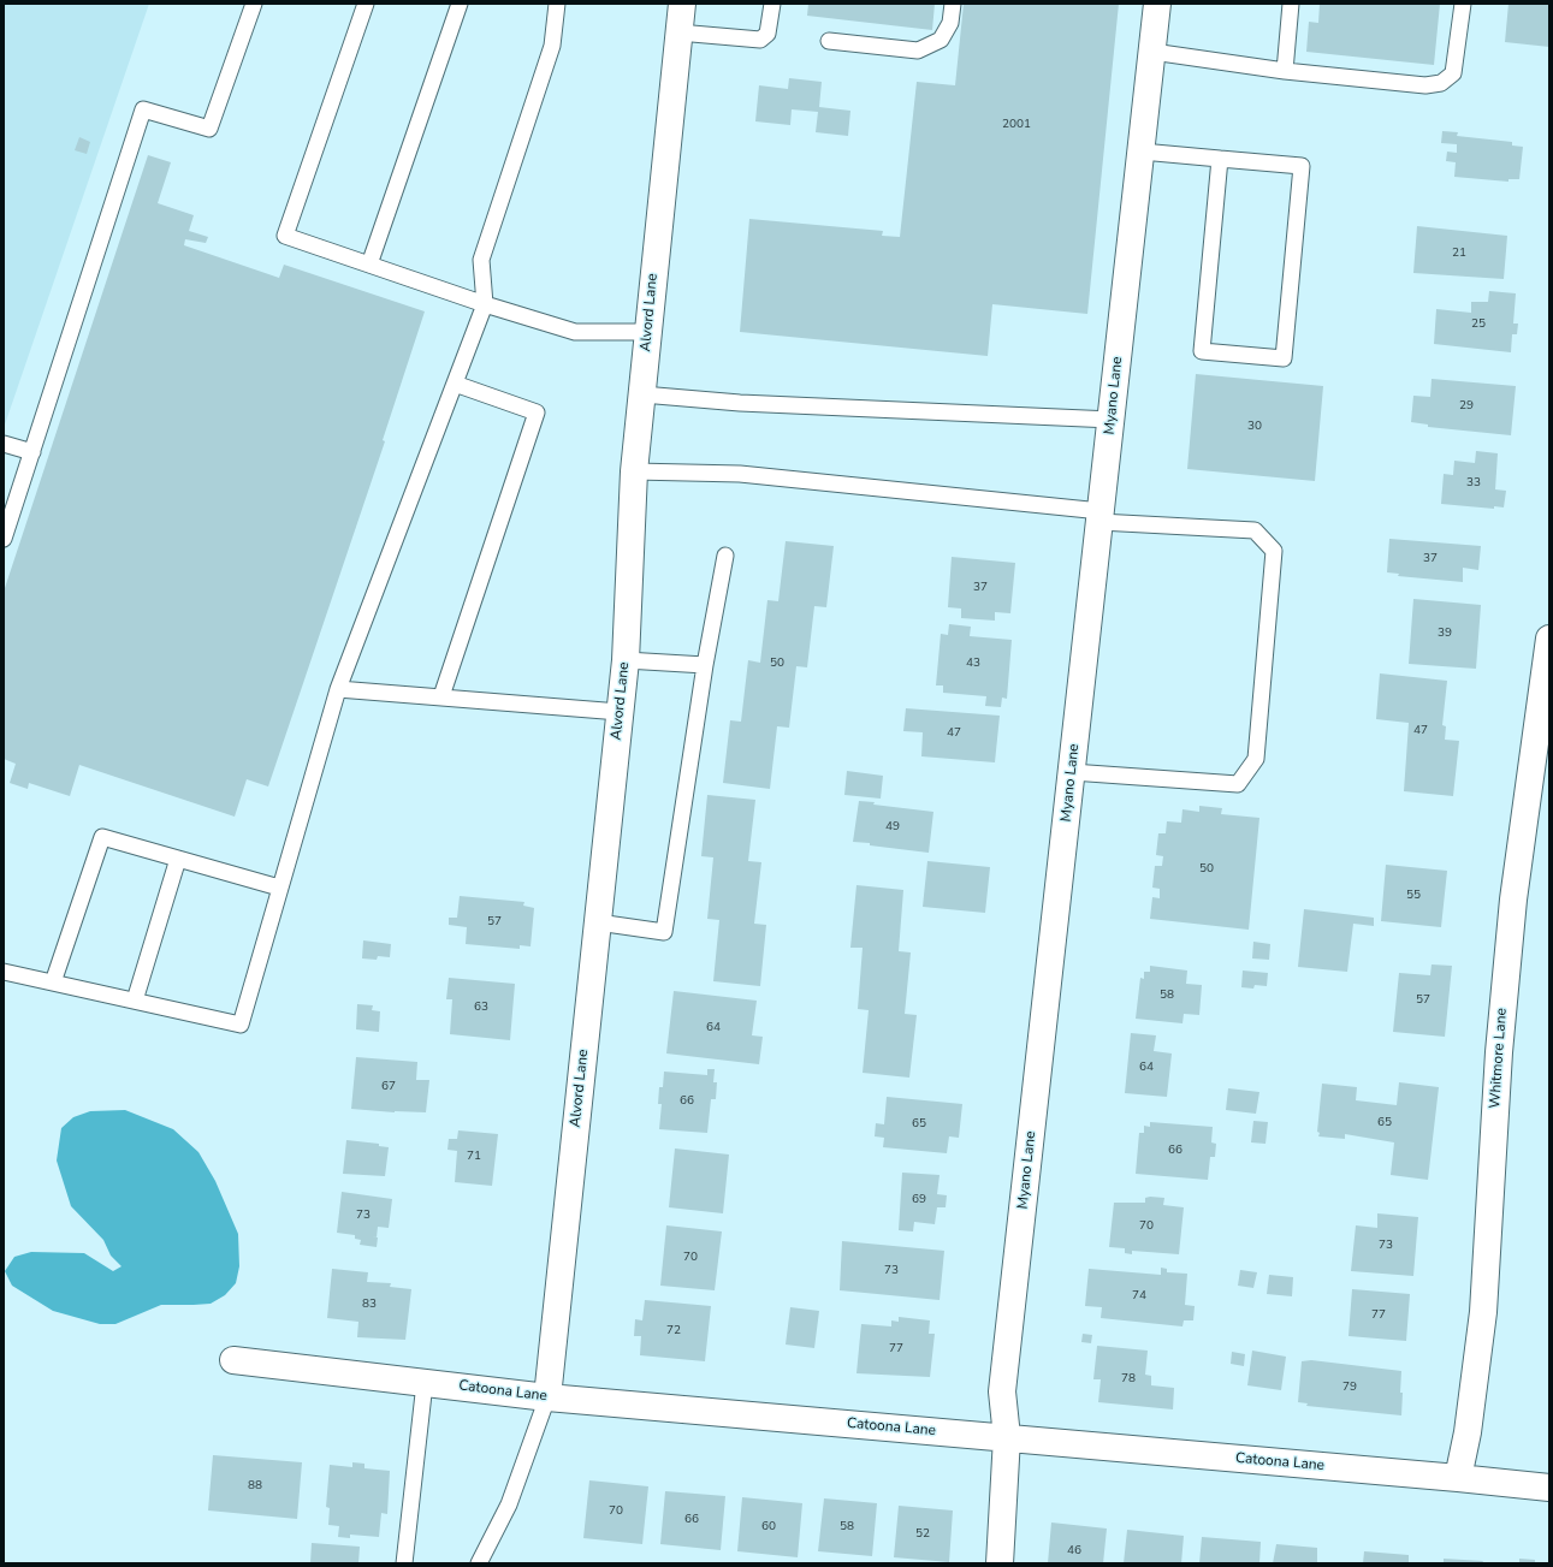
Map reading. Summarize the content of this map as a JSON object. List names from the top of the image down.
{
  "streets": {
    "street": [
      "Alvord Lane",
      "Myano Lane",
      "Whitmore Lane",
      "Catoona Lane"
    ]
  },
  "crossings": [
    ["Alvord Lane", "Catoona Lane"],
    ["Myano Lane", "Catoona Lane"],
    ["Whitmore Lane", "Catoona Lane"]
  ],
  "house_numbers": [
    "2001",
    "21",
    "25",
    "29",
    "30",
    "33",
    "37",
    "37",
    "39",
    "50",
    "43",
    "47",
    "47",
    "49",
    "50",
    "55",
    "57",
    "58",
    "57",
    "63",
    "64",
    "64",
    "67",
    "66",
    "65",
    "65",
    "66",
    "71",
    "69",
    "73",
    "70",
    "73",
    "70",
    "73",
    "74",
    "83",
    "77",
    "72",
    "77",
    "78",
    "79",
    "88",
    "70",
    "66",
    "60",
    "58",
    "52",
    "46"
  ]
}
